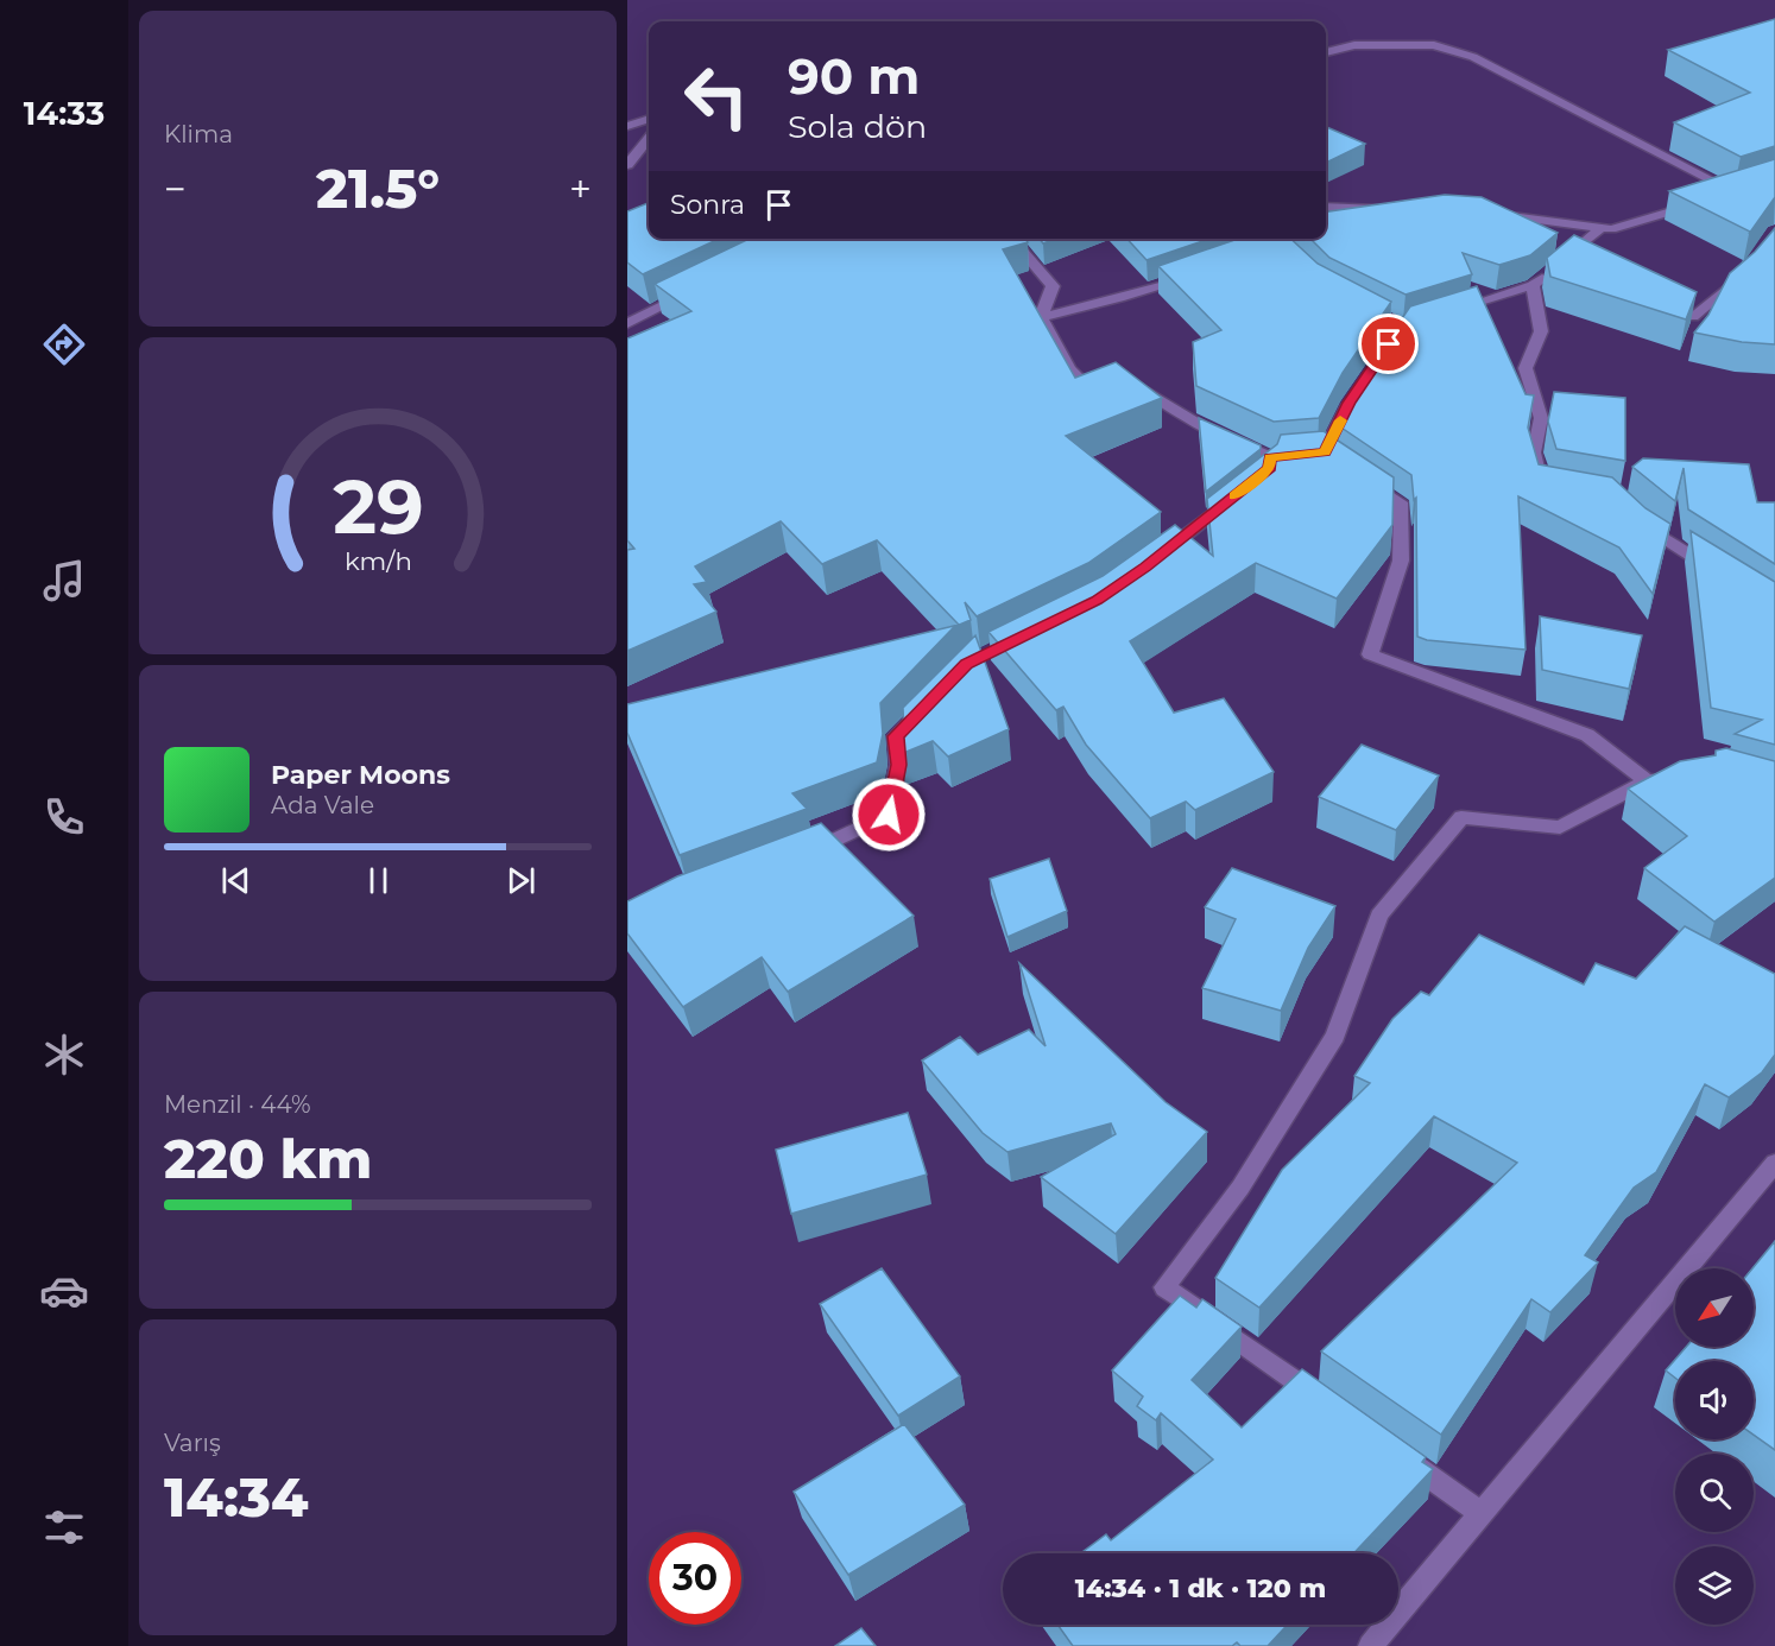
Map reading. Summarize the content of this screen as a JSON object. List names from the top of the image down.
{
  "north": "bottom left",
  "page": {
    "tabs": "14:33",
    "tile": [
      "Klima",
      ["Menzil · 44%", "220 km"],
      ["Varış", "14:34"]
    ],
    "turn": ["90 m", "Sola dön"],
    "heat": ["−", "21.5°", "+"],
    "then": "Sonra",
    "song": ["Paper Moons", "Ada Vale"],
    "limit": "30",
    "trip": "14:34 · 1 dk · 120 m",
    "gauge": ["29", "km/h"]
  }
}
